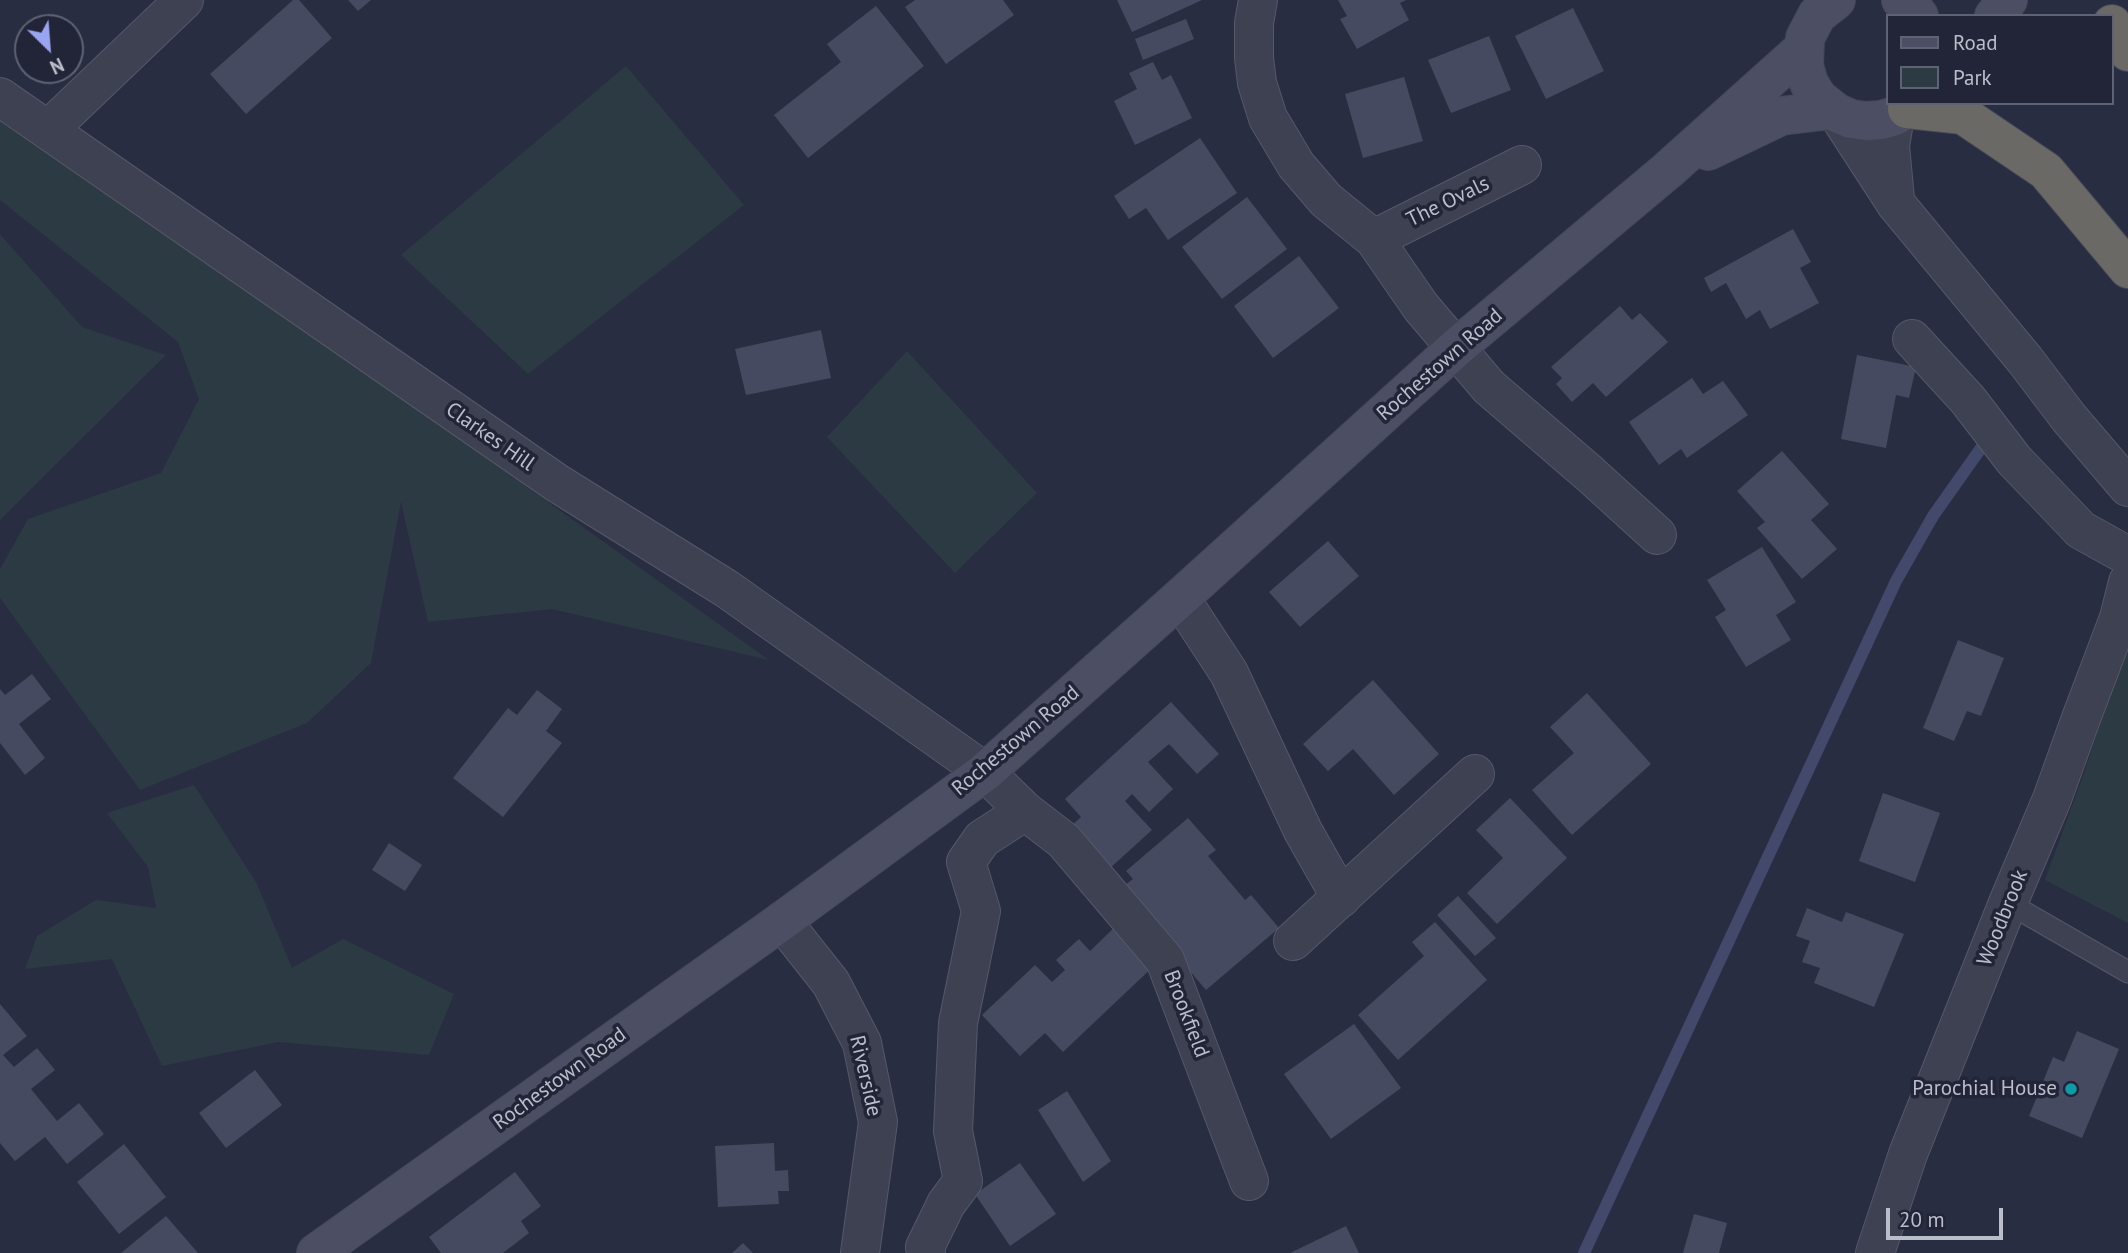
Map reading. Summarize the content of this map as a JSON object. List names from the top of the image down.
{
  "streets": {
    "main road": ["Rochestown Road"],
    "street": [
      "The Ovals",
      "Clarkes Hill",
      "Woodbrook",
      "Brookfield",
      "Riverside"
    ]
  },
  "crossings": [
    ["Rochestown Road", "Clarkes Hill"],
    ["Rochestown Road", "Riverside"],
    ["Clarkes Hill", "Brookfield"]
  ],
  "places": ["Parochial House"],
  "legend": ["Road", "Park"],
  "scale_bar": "20 m",
  "north": "bottom right"
}
